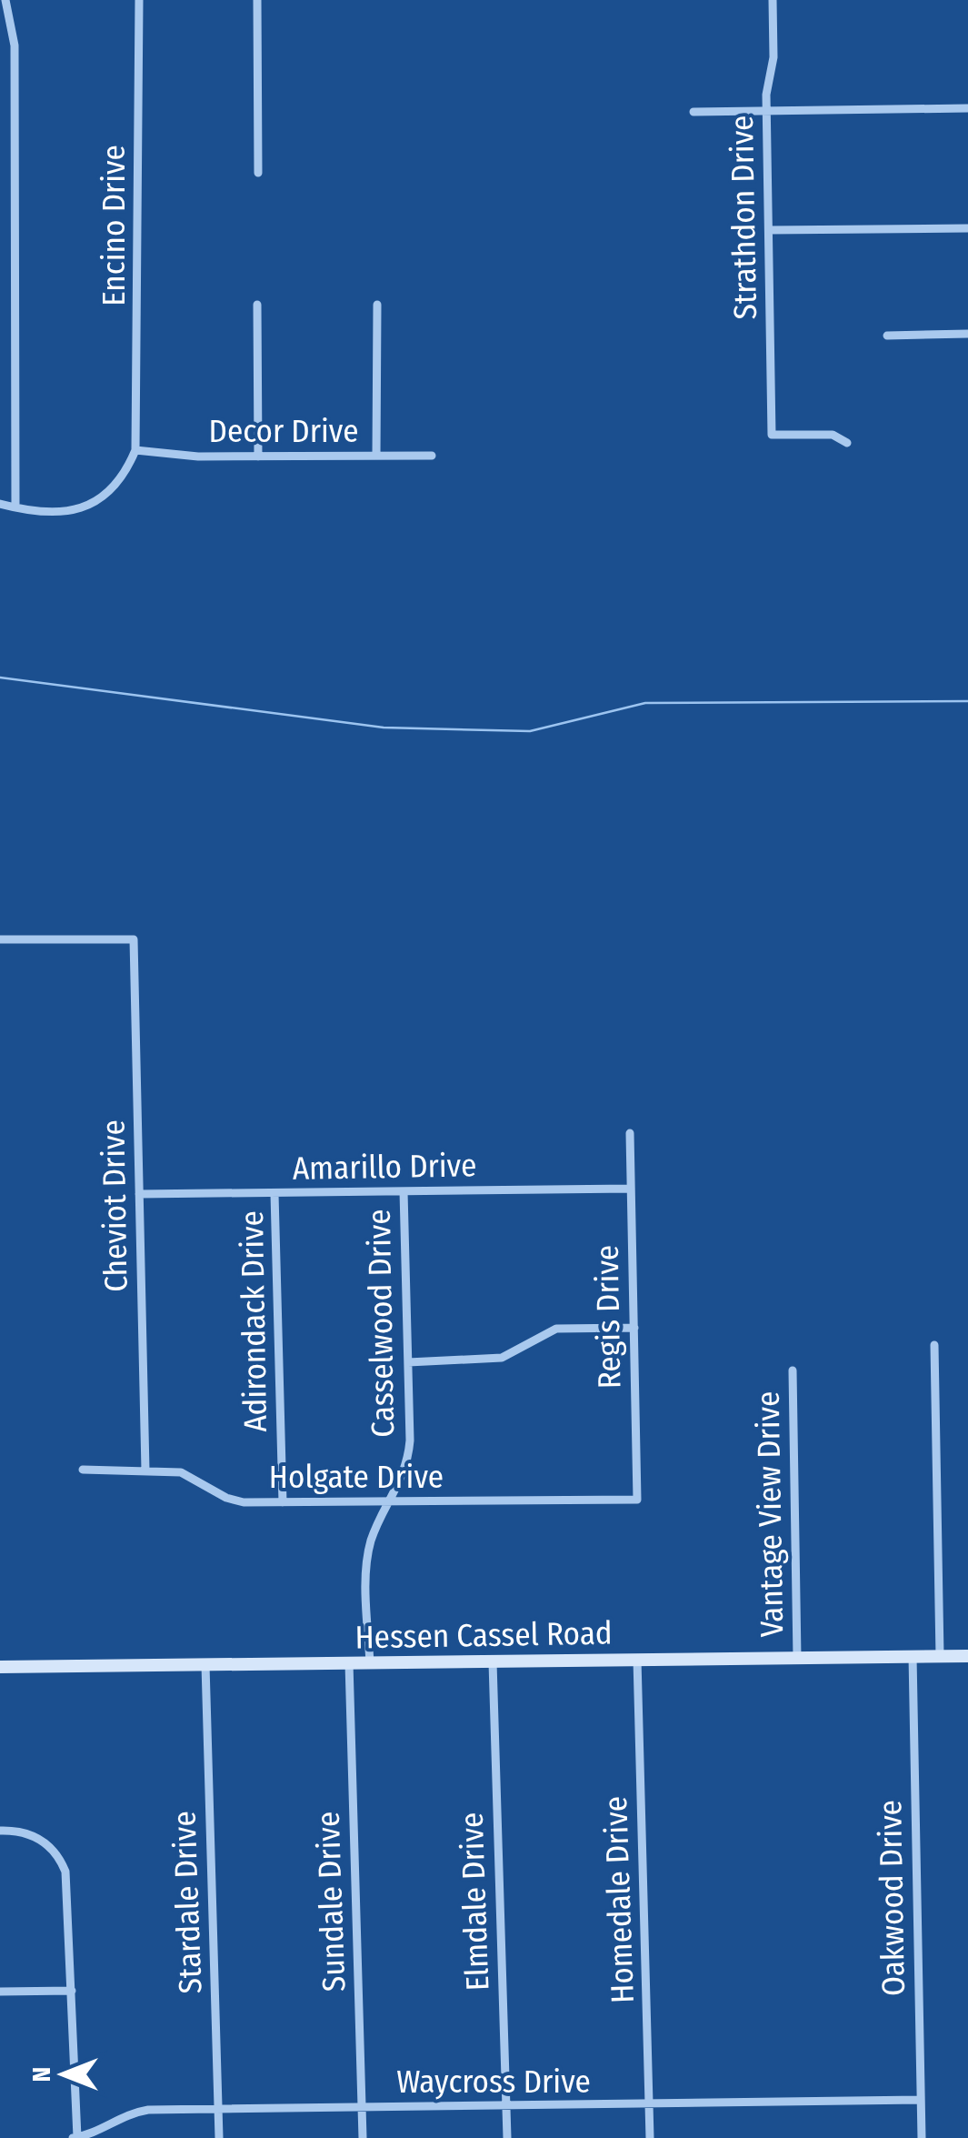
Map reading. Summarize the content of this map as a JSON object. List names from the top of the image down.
{
  "streets": {
    "main road": ["Hessen Cassel Road"],
    "street": [
      "Strathdon Drive",
      "Encino Drive",
      "Decor Drive",
      "Amarillo Drive",
      "Cheviot Drive",
      "Regis Drive",
      "Adirondack Drive",
      "Casselwood Drive",
      "Holgate Drive",
      "Vantage View Drive",
      "Oakwood Drive",
      "Homedale Drive",
      "Sundale Drive",
      "Elmdale Drive",
      "Stardale Drive",
      "Waycross Drive"
    ]
  },
  "crossings": [
    ["Encino Drive", "Decor Drive"],
    ["Amarillo Drive", "Cheviot Drive"],
    ["Amarillo Drive", "Regis Drive"],
    ["Amarillo Drive", "Adirondack Drive"],
    ["Amarillo Drive", "Casselwood Drive"],
    ["Cheviot Drive", "Holgate Drive"],
    ["Regis Drive", "Holgate Drive"],
    ["Adirondack Drive", "Holgate Drive"],
    ["Casselwood Drive", "Holgate Drive"],
    ["Casselwood Drive", "Hessen Cassel Road"],
    ["Vantage View Drive", "Hessen Cassel Road"],
    ["Hessen Cassel Road", "Oakwood Drive"],
    ["Hessen Cassel Road", "Homedale Drive"],
    ["Hessen Cassel Road", "Sundale Drive"],
    ["Hessen Cassel Road", "Elmdale Drive"],
    ["Hessen Cassel Road", "Stardale Drive"],
    ["Oakwood Drive", "Waycross Drive"],
    ["Homedale Drive", "Waycross Drive"],
    ["Sundale Drive", "Waycross Drive"],
    ["Elmdale Drive", "Waycross Drive"],
    ["Stardale Drive", "Waycross Drive"]
  ],
  "north": "left"
}
